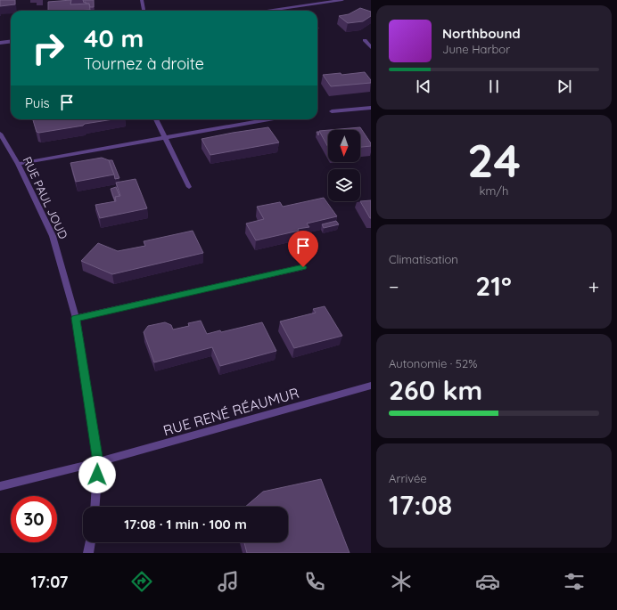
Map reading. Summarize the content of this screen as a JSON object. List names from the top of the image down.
{
  "streets": {
    "street": ["RUE PAUL JOUD", "RUE RENÉ RÉAUMUR"]
  },
  "crossings": [
    ["RUE PAUL JOUD", "RUE RENÉ RÉAUMUR"]
  ],
  "north": "bottom",
  "page": {
    "turn": ["40 m", "Tournez à droite"],
    "song": ["Northbound", "June Harbor"],
    "then": "Puis",
    "tile": [
      ["24", "km/h"],
      "Climatisation",
      ["Autonomie · 52%", "260 km"],
      ["Arrivée", "17:08"]
    ],
    "heat": ["−", "21°", "+"],
    "limit": "30",
    "trip": "17:08 · 1 min · 100 m",
    "tabs": "17:07"
  }
}
